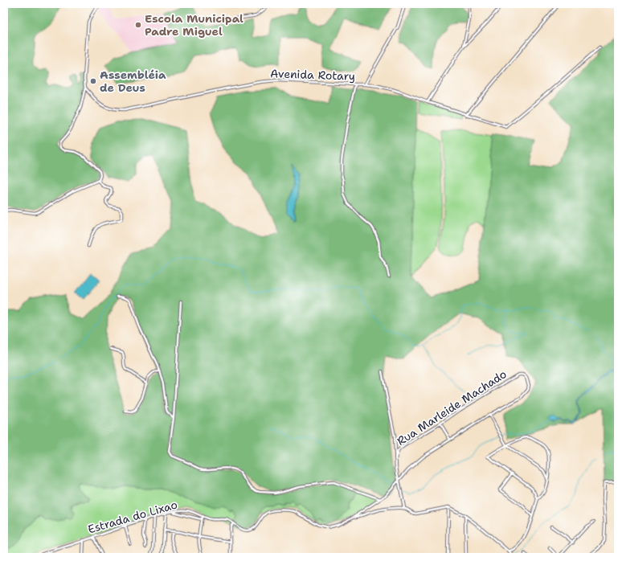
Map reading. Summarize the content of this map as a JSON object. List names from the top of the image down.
{
  "streets": {
    "street": ["Avenida Rotary", "Rua Marleide Machado", "Estrada do Lixao"]
  },
  "crossings": [
    ["Rua Marleide Machado", "Estrada do Lixao"]
  ],
  "places": ["Escola Municipal Padre Miguel", "Assembléia de Deus"]
}
